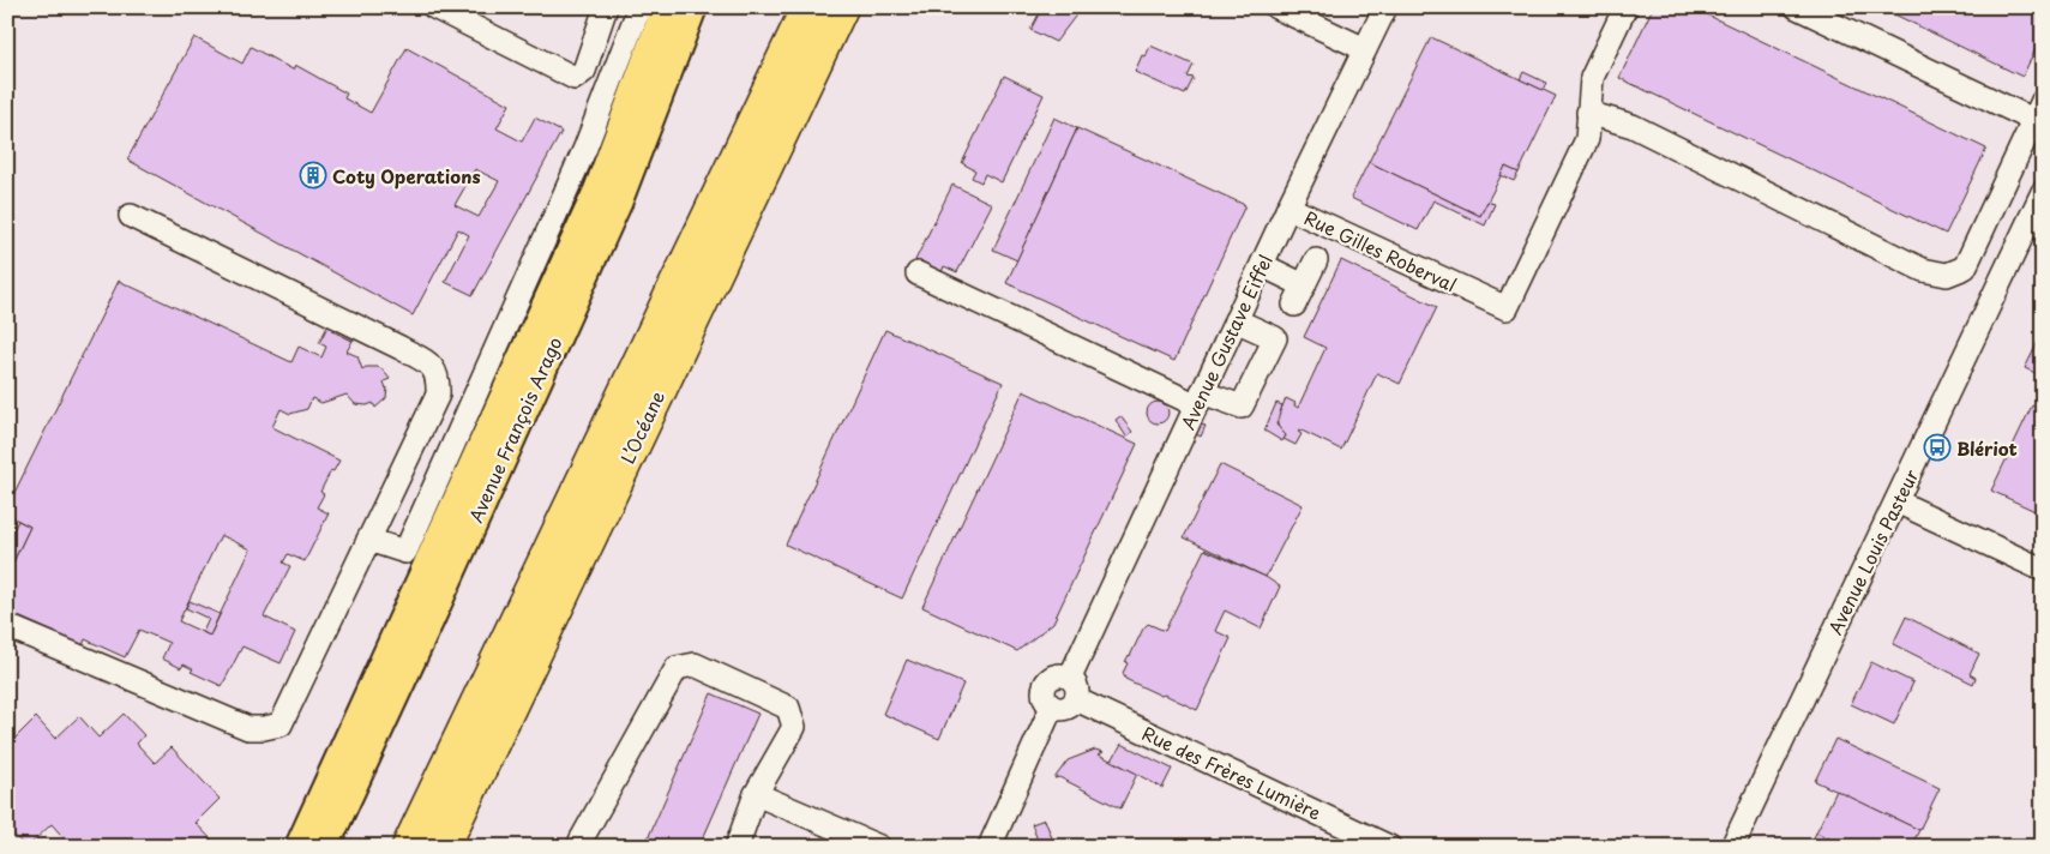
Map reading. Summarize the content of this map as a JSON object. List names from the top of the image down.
{
  "streets": {
    "highway": ["L’Océane"],
    "main road": ["Avenue François Arago"],
    "street": [
      "Rue Gilles Roberval",
      "Avenue Gustave Eiffel",
      "Avenue Louis Pasteur",
      "Rue des Frères Lumière"
    ]
  },
  "crossings": [
    ["Rue Gilles Roberval", "Avenue Gustave Eiffel"],
    ["Avenue Gustave Eiffel", "Rue des Frères Lumière"]
  ],
  "places": {
    "building": ["Coty Operations"],
    "bus stop": ["Blériot"]
  }
}
